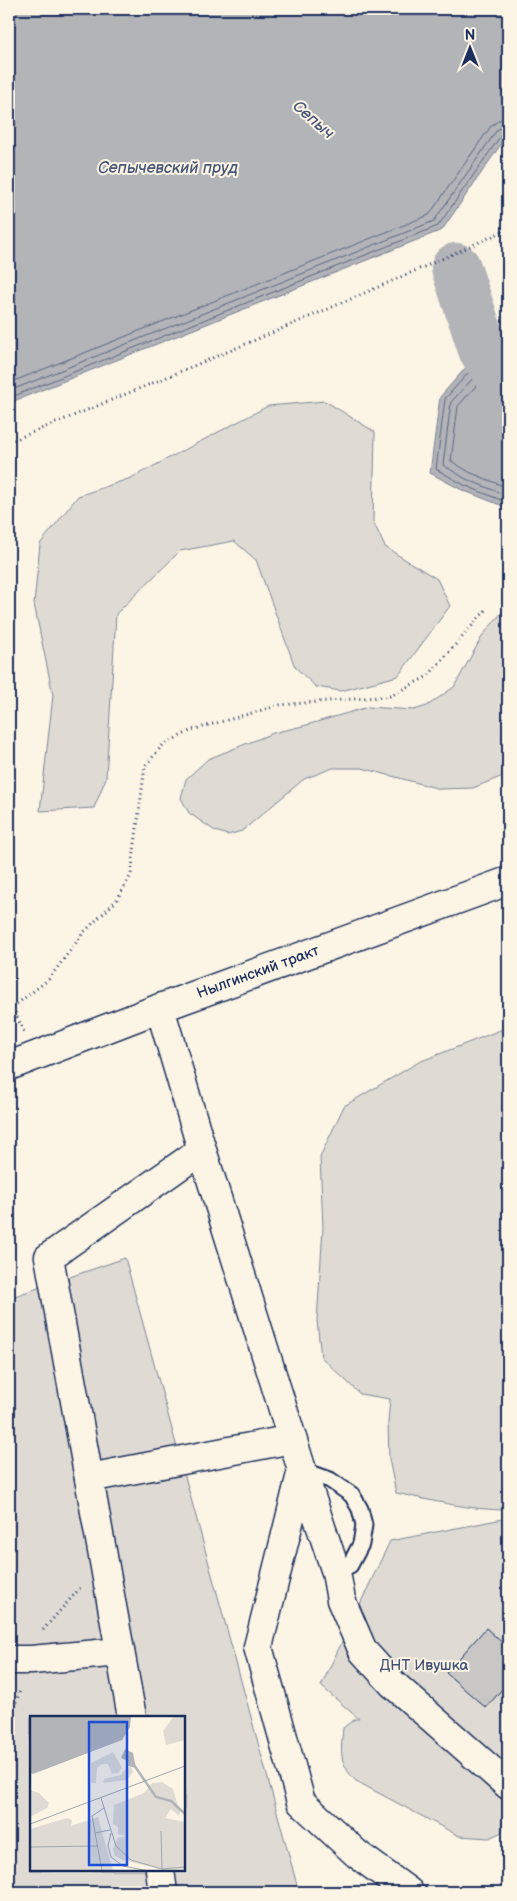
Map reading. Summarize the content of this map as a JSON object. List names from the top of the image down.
{
  "streets": {
    "street": ["Нылгинский тракт"]
  },
  "water": ["Сепыч", "Сепычевский пруд"],
  "parks": ["ДНТ Ивушка"],
  "north": "top"
}
